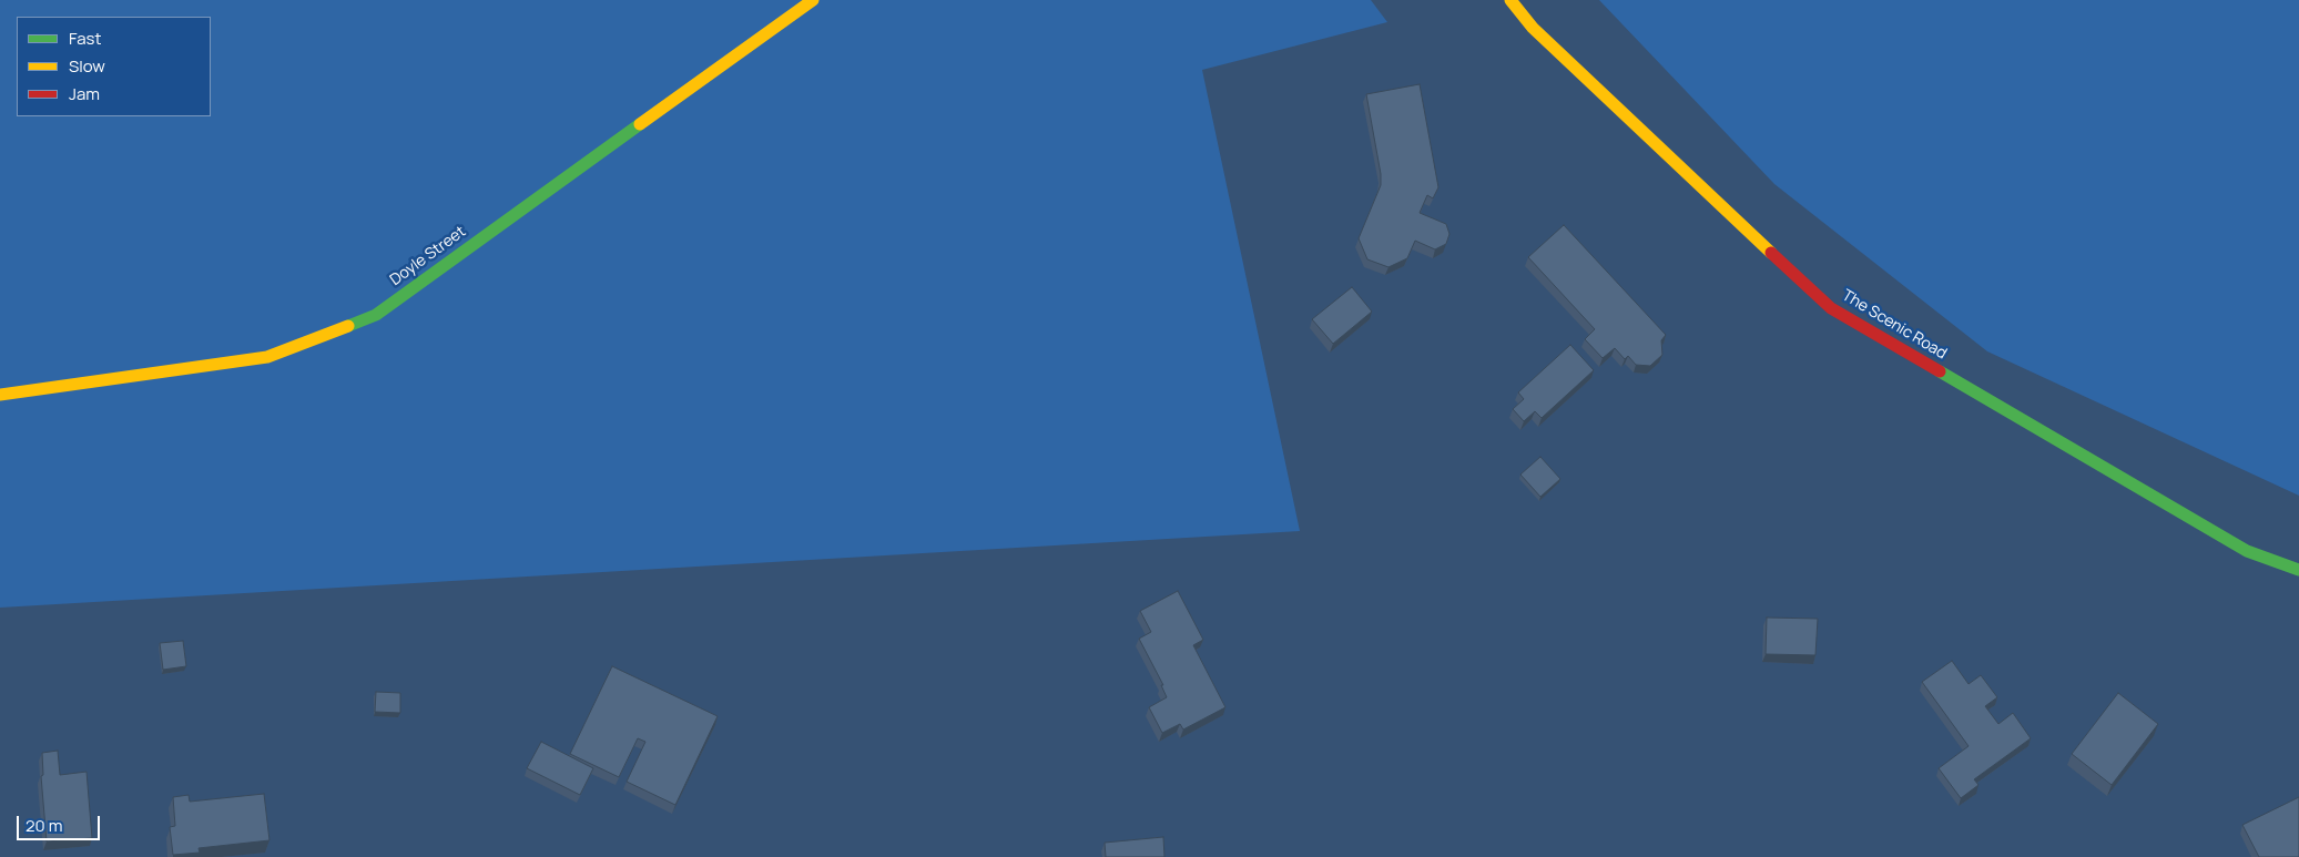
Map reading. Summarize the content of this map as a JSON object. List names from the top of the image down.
{
  "streets": {
    "main road": ["Doyle Street", "The Scenic Road"]
  },
  "legend": ["Fast", "Slow", "Jam"],
  "scale_bar": "20 m"
}
